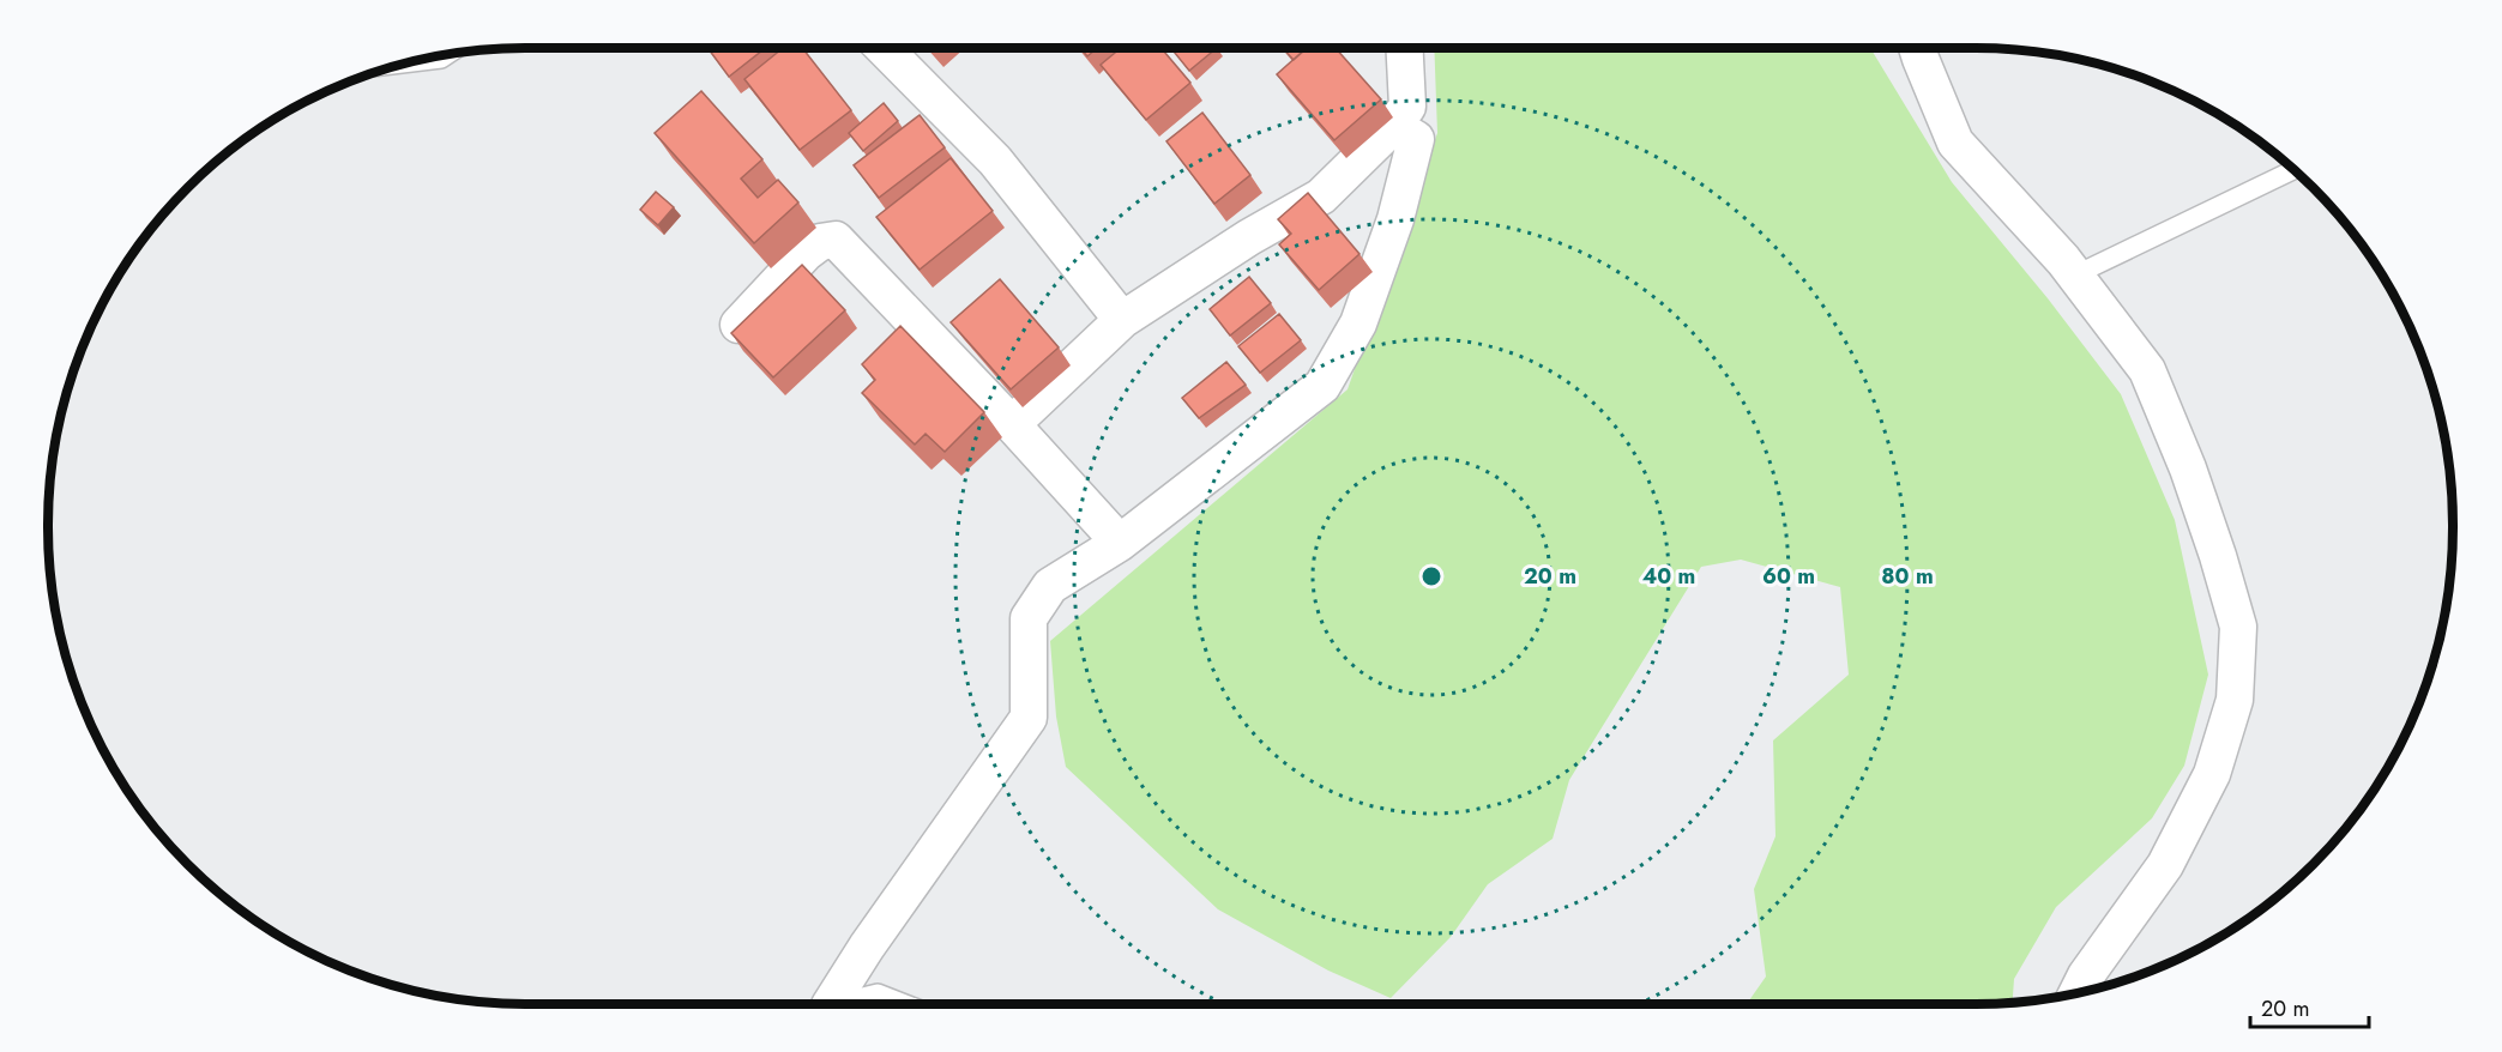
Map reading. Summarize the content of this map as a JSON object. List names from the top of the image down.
{
  "scale_bar": "20 m",
  "rings": [
    "20 m",
    "40 m",
    "60 m",
    "80 m"
  ]
}
